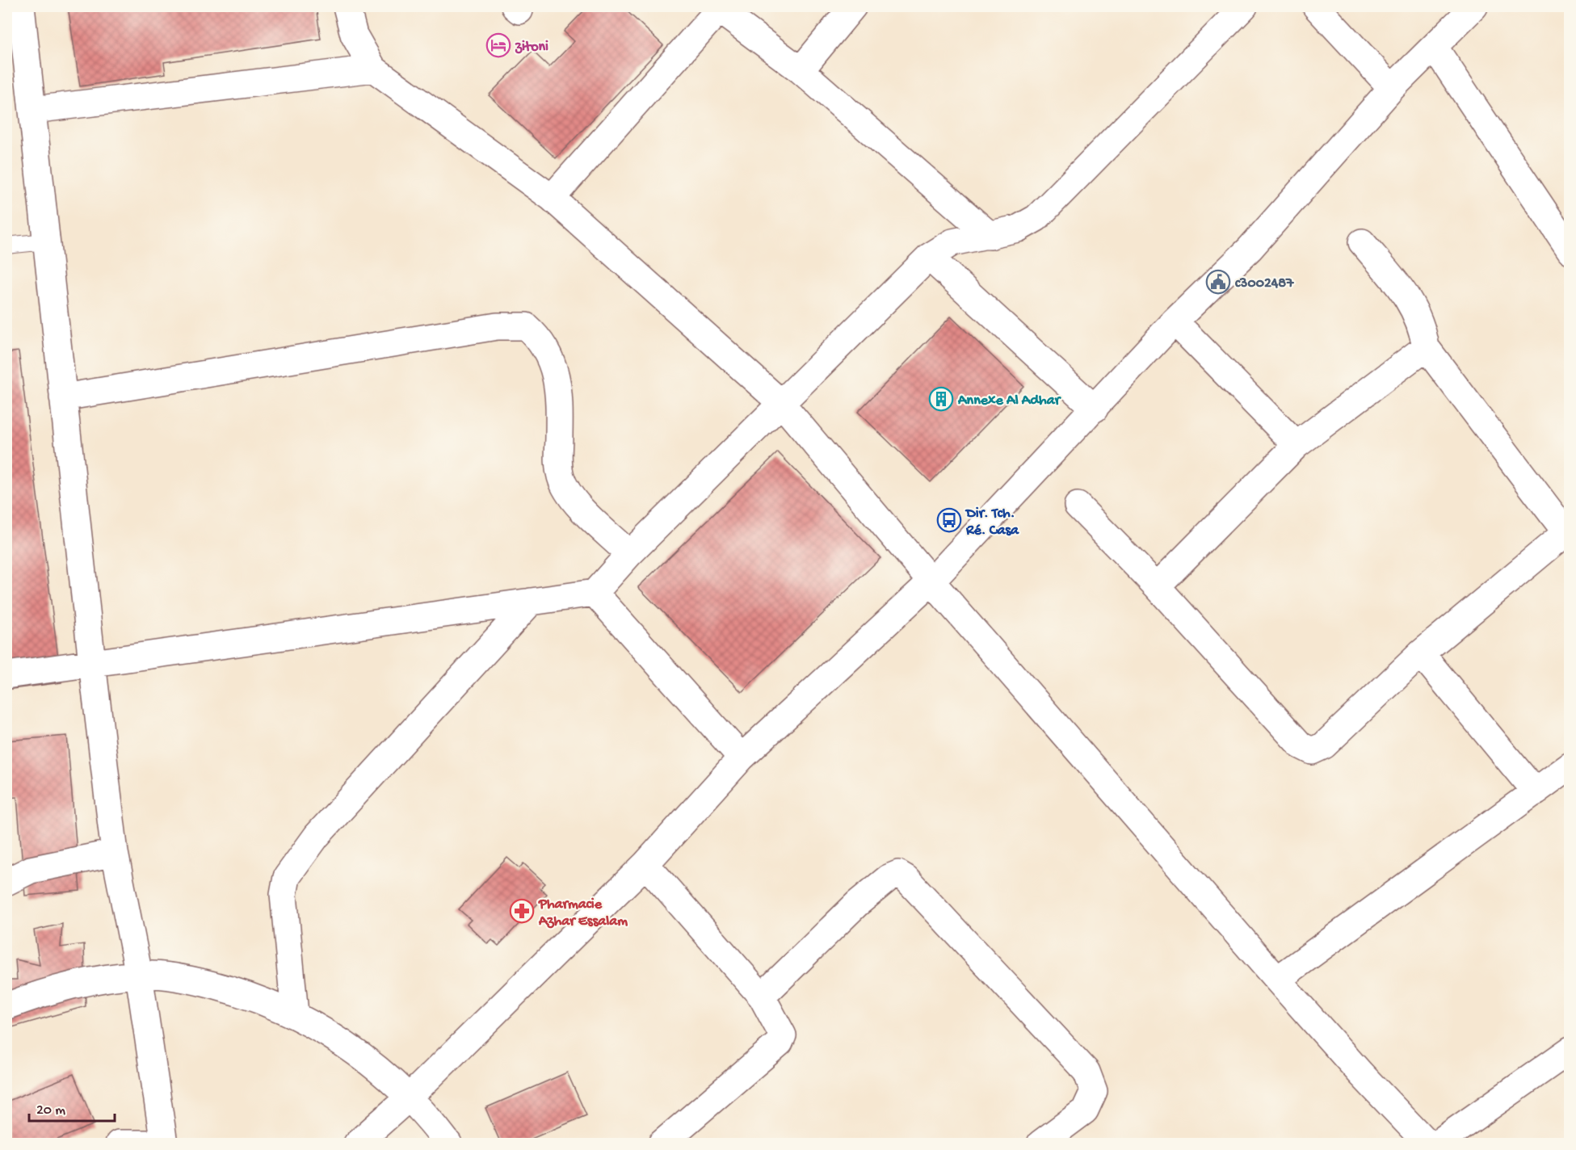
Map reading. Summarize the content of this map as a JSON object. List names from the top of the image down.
{
  "places": {
    "hotel": ["zitoni"],
    "public building": ["c3002487"],
    "building": ["Annexe Al Adhar"],
    "bus stop": ["Dir. Tch. Ré. Casa"],
    "pharmacy": ["Pharmacie Azhar Essalam"]
  },
  "scale_bar": "20 m"
}
